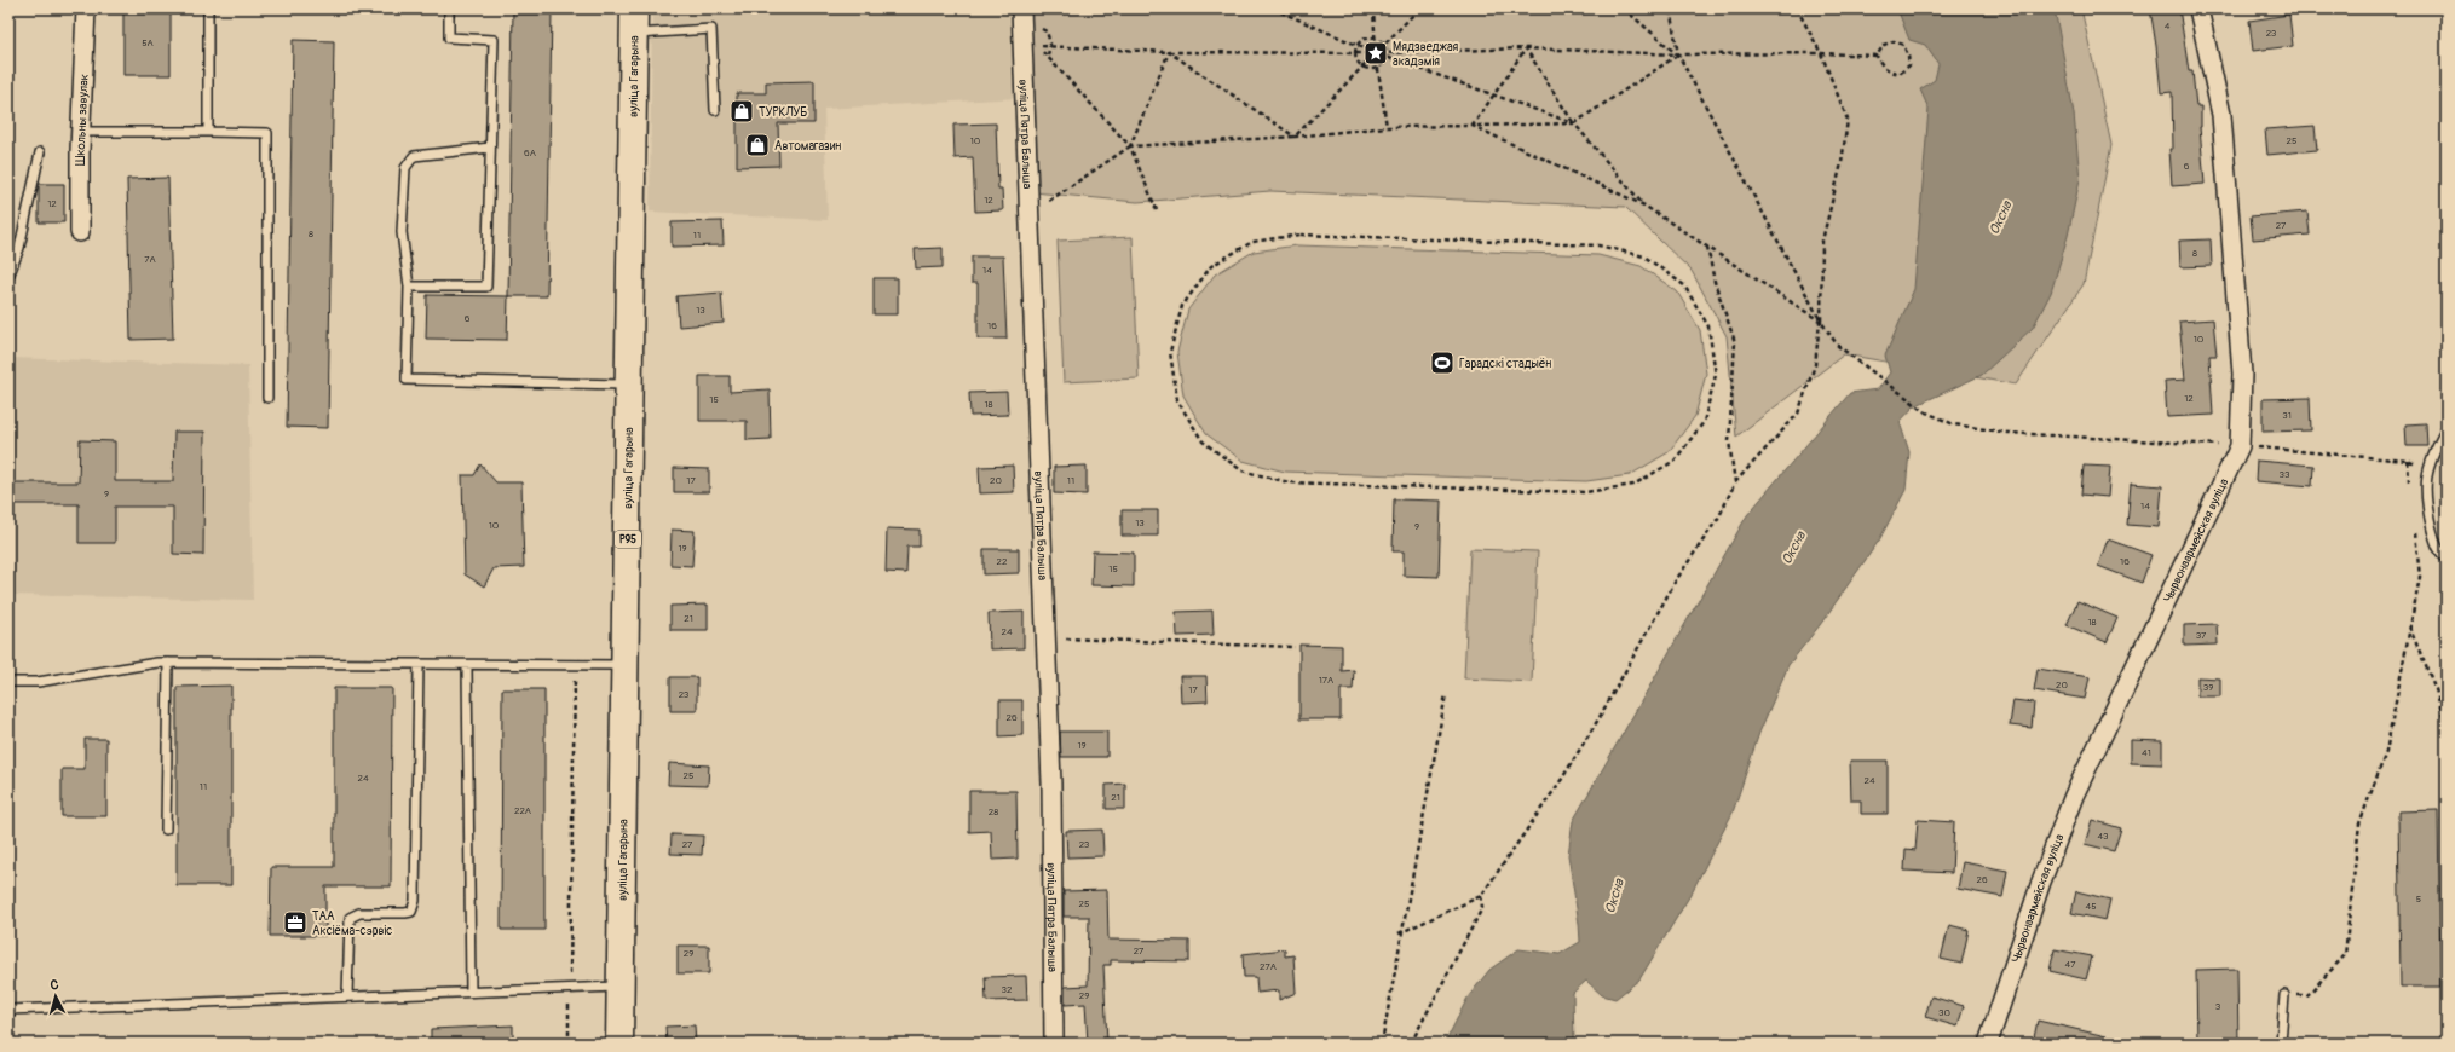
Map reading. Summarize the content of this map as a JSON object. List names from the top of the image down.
{
  "streets": {
    "main road": ["вуліца Гагарына", "Р95"],
    "street": ["Школьны завулак", "вуліца Пятра Балыша", "Чырвонаармейская вуліца"]
  },
  "water": ["Оксна"],
  "places": {
    "place": ["Мядзведжая акадэмія"],
    "shop": ["ТУРКЛУБ", "Автомагазин"],
    "sports": ["Гарадскі стадыён"],
    "office": ["ТАА Аксіёма-сэрвіс"]
  },
  "house_numbers": [
    "4",
    "23",
    "5А",
    "10",
    "25",
    "6А",
    "6",
    "12",
    "12",
    "27",
    "8",
    "11",
    "8",
    "7А",
    "14",
    "13",
    "6",
    "16",
    "10",
    "12",
    "15",
    "18",
    "31",
    "33",
    "17",
    "20",
    "11",
    "9",
    "14",
    "13",
    "10",
    "9",
    "19",
    "22",
    "16",
    "15",
    "21",
    "18",
    "24",
    "37",
    "17А",
    "20",
    "39",
    "17",
    "23",
    "26",
    "19",
    "41",
    "25",
    "24",
    "24",
    "11",
    "21",
    "22А",
    "28",
    "43",
    "27",
    "23",
    "26",
    "5",
    "25",
    "45",
    "27",
    "29",
    "47",
    "27А",
    "32",
    "29",
    "3",
    "30"
  ],
  "north": "top"
}
